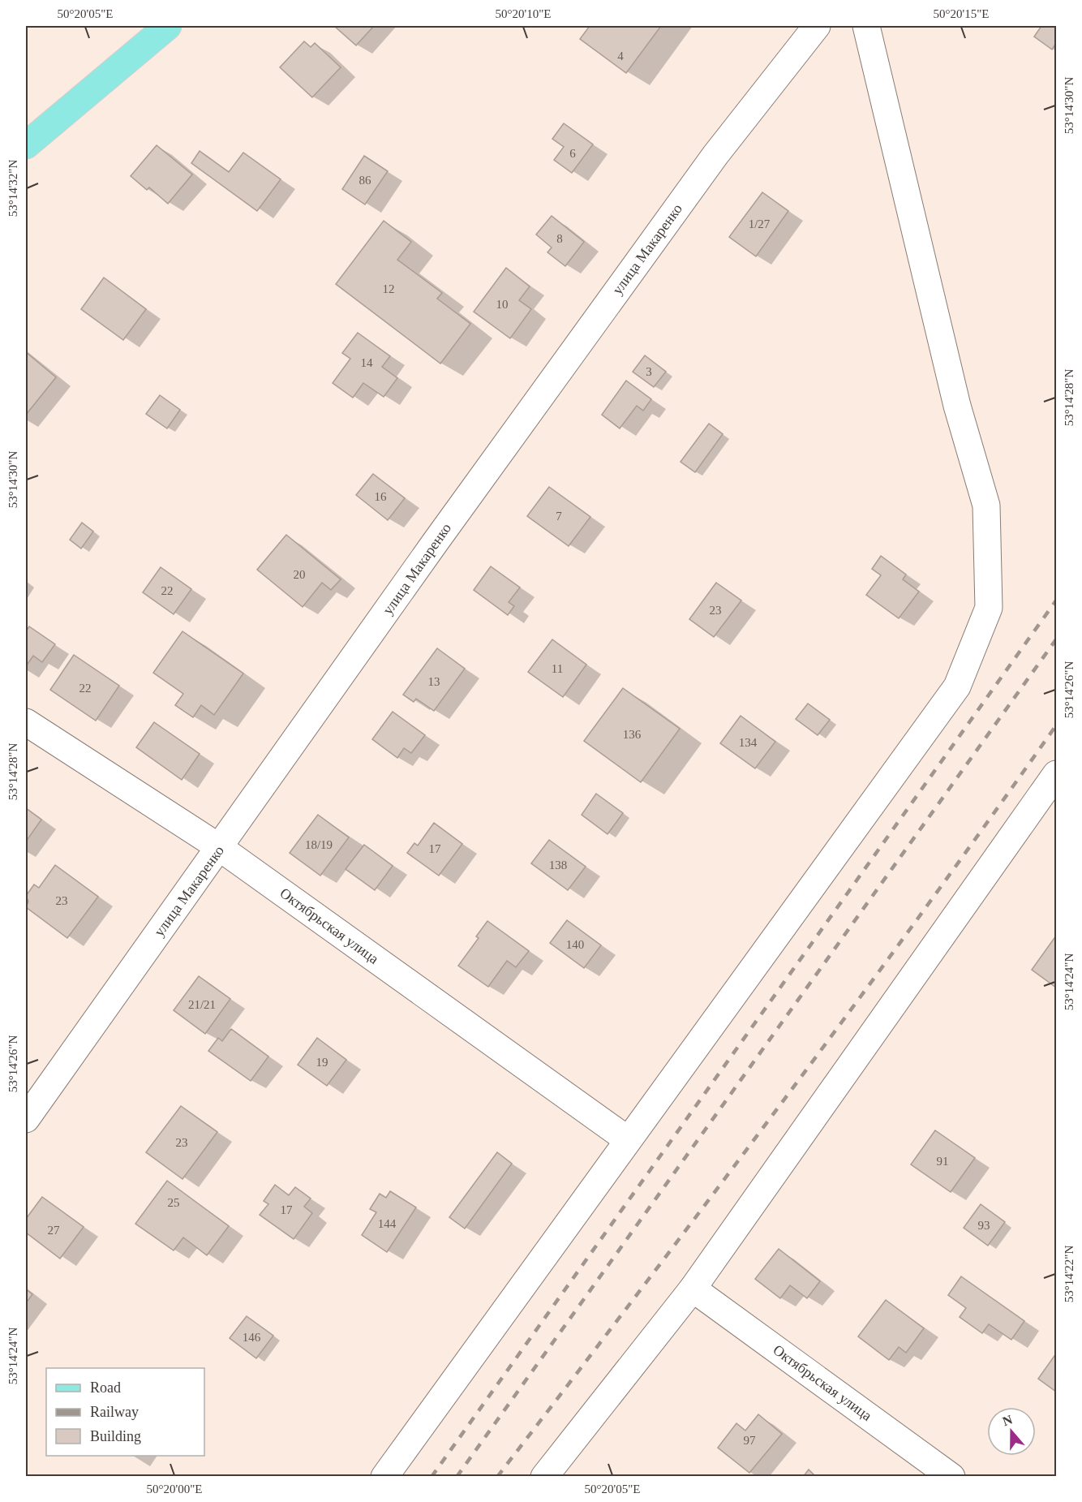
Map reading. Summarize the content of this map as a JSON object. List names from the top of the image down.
{
  "streets": {
    "street": ["улица Макаренко", "Октябрьская улица"]
  },
  "crossings": [
    ["улица Макаренко", "Октябрьская улица"]
  ],
  "house_numbers": [
    "4",
    "6",
    "86",
    "1/27",
    "8",
    "12",
    "10",
    "14",
    "3",
    "16",
    "7",
    "20",
    "22",
    "23",
    "11",
    "13",
    "22",
    "136",
    "134",
    "18/19",
    "17",
    "138",
    "23",
    "140",
    "21/21",
    "19",
    "23",
    "91",
    "25",
    "17",
    "144",
    "93",
    "27",
    "146",
    "97"
  ],
  "legend": ["Road", "Railway", "Building"],
  "north": "top",
  "coordinates": [
    "50°20'05\"E",
    "50°20'10\"E",
    "50°20'15\"E",
    "53°14'30\"N",
    "53°14'32\"N",
    "53°14'28\"N",
    "53°14'26\"N",
    "53°14'24\"N",
    "53°14'22\"N",
    "50°20'00\"E"
  ]
}
